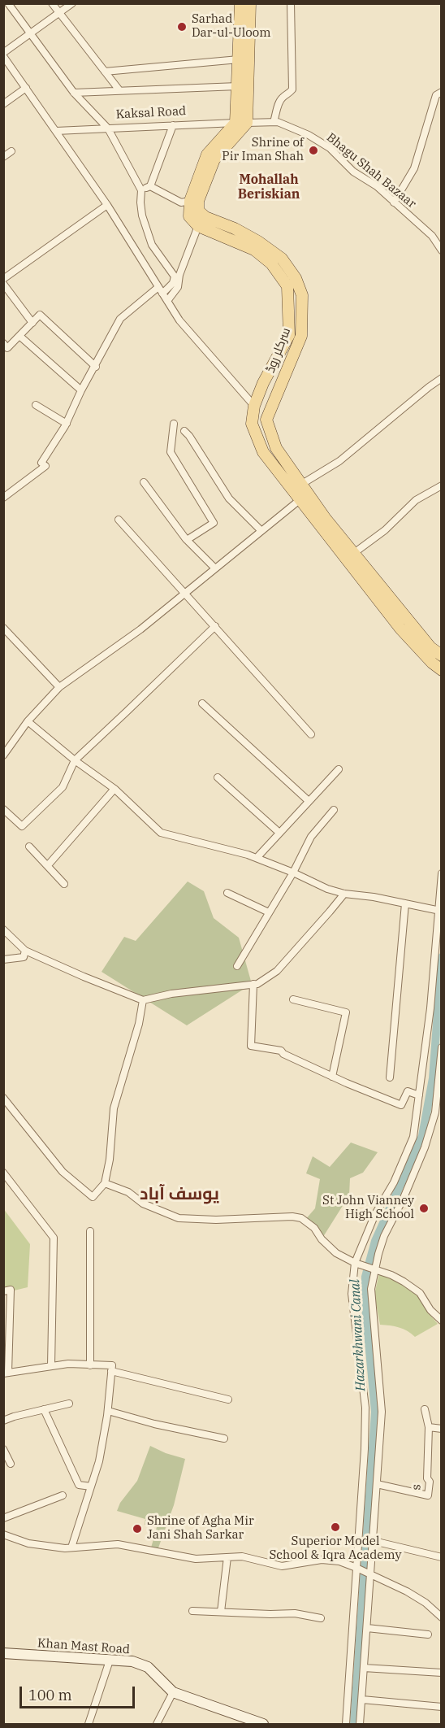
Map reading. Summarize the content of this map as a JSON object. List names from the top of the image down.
{
  "streets": {
    "main road": ["سرکلر روڈ", "Khan Mast Road"],
    "street": ["Kaksal Road", "Bhagu Shah Bazaar", "s"]
  },
  "crossings": [
    ["Kaksal Road", "Bhagu Shah Bazaar"]
  ],
  "districts": ["Mohallah Beriskian", "یوسف آباد"],
  "water": ["Hazarkhwani Canal"],
  "places": [
    "Sarhad Dar-ul-Uloom",
    "Shrine of Pir Iman Shah",
    "St John Vianney High School",
    "Superior Model School & Iqra Academy",
    "Shrine of Agha Mir Jani Shah Sarkar"
  ],
  "scale_bar": "100 m"
}
